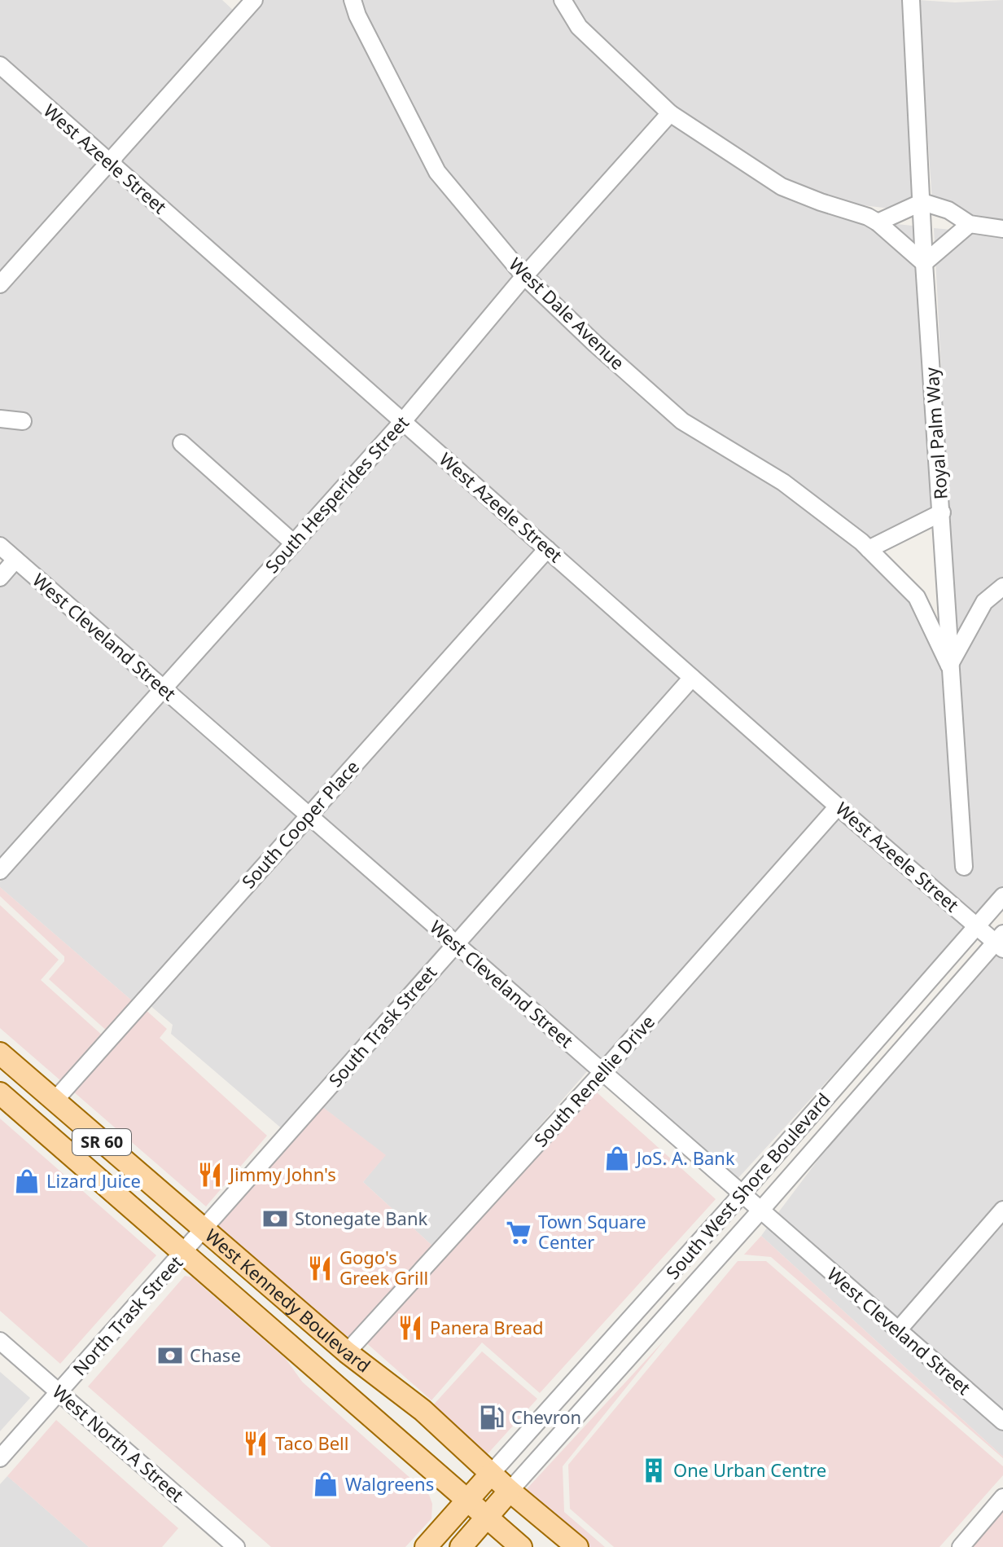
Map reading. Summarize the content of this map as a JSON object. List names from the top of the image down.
{
  "streets": {
    "main road": ["SR 60", "West Kennedy Boulevard"],
    "street": [
      "West Azeele Street",
      "West Dale Avenue",
      "Royal Palm Way",
      "South Hesperides Street",
      "West Cleveland Street",
      "South Cooper Place",
      "South Trask Street",
      "South Renellie Drive",
      "South West Shore Boulevard",
      "North Trask Street",
      "West North A Street"
    ]
  },
  "crossings": [
    ["West Azeele Street", "South Hesperides Street"],
    ["West Azeele Street", "South Cooper Place"],
    ["West Azeele Street", "South Trask Street"],
    ["West Azeele Street", "South Renellie Drive"],
    ["West Azeele Street", "South West Shore Boulevard"],
    ["West Dale Avenue", "Royal Palm Way"],
    ["West Dale Avenue", "South Hesperides Street"],
    ["South Hesperides Street", "West Cleveland Street"],
    ["West Cleveland Street", "South Cooper Place"],
    ["West Cleveland Street", "South Trask Street"],
    ["West Cleveland Street", "South Renellie Drive"],
    ["West Cleveland Street", "South West Shore Boulevard"],
    ["South Cooper Place", "West Kennedy Boulevard"],
    ["South Trask Street", "West Kennedy Boulevard"],
    ["South Trask Street", "North Trask Street"],
    ["South Renellie Drive", "West Kennedy Boulevard"],
    ["South West Shore Boulevard", "West Kennedy Boulevard"],
    ["West Kennedy Boulevard", "North Trask Street"],
    ["North Trask Street", "West North A Street"]
  ],
  "places": {
    "shop": ["JoS. A. Bank", "Lizard Juice", "Walgreens"],
    "restaurant": [
      "Jimmy John's",
      "Gogo's Greek Grill",
      "Panera Bread",
      "Taco Bell"
    ],
    "bank": ["Stonegate Bank", "Chase"],
    "supermarket": ["Town Square Center"],
    "fuel station": ["Chevron"],
    "building": ["One Urban Centre"]
  }
}
